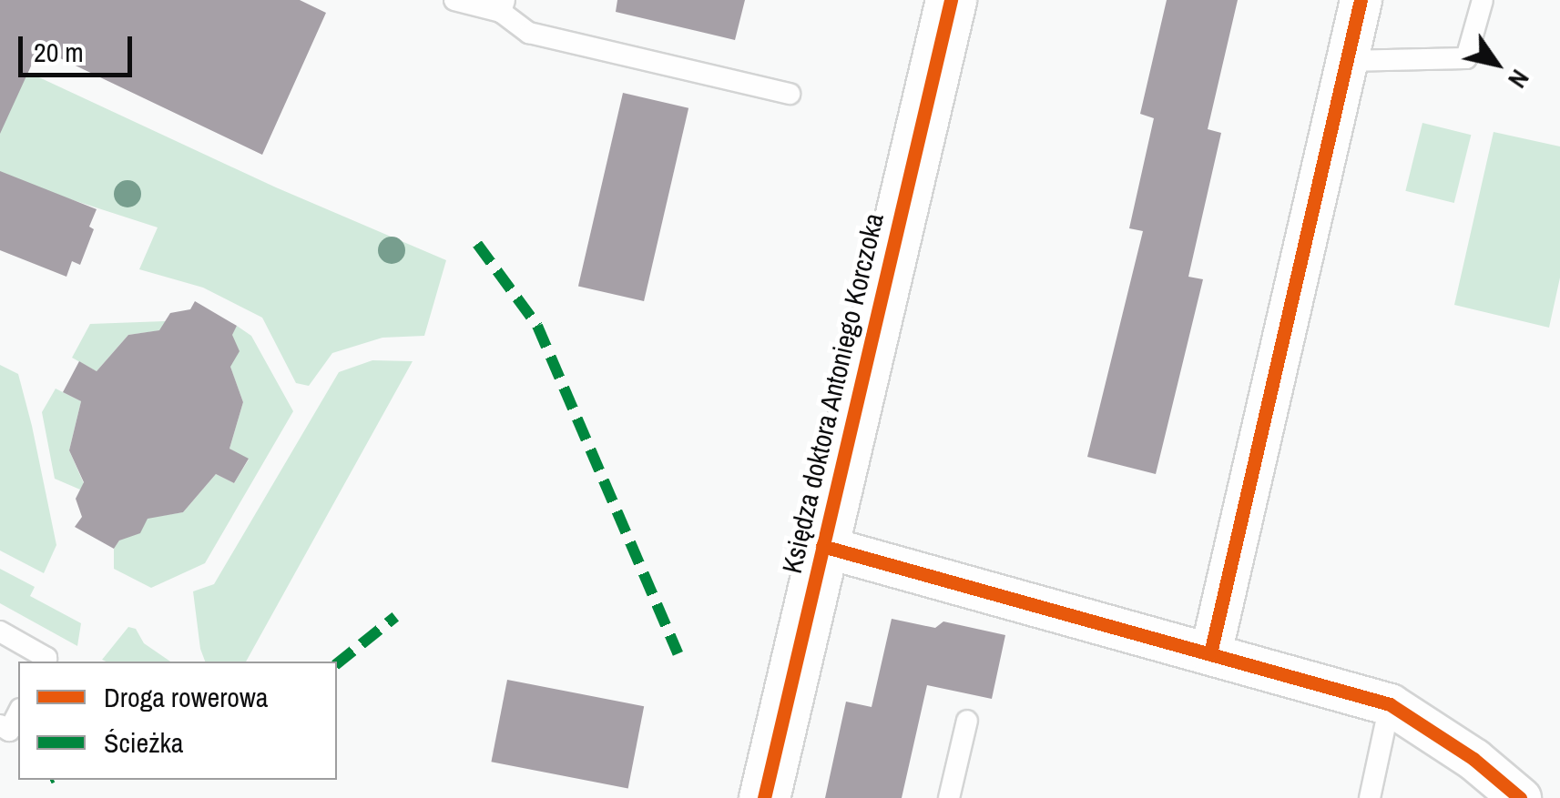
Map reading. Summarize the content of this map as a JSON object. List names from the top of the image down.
{
  "streets": {
    "street": ["Księdza doktora Antoniego Korczoka"]
  },
  "legend": ["Droga rowerowa", "Ścieżka"],
  "scale_bar": "20 m",
  "north": "bottom right"
}
